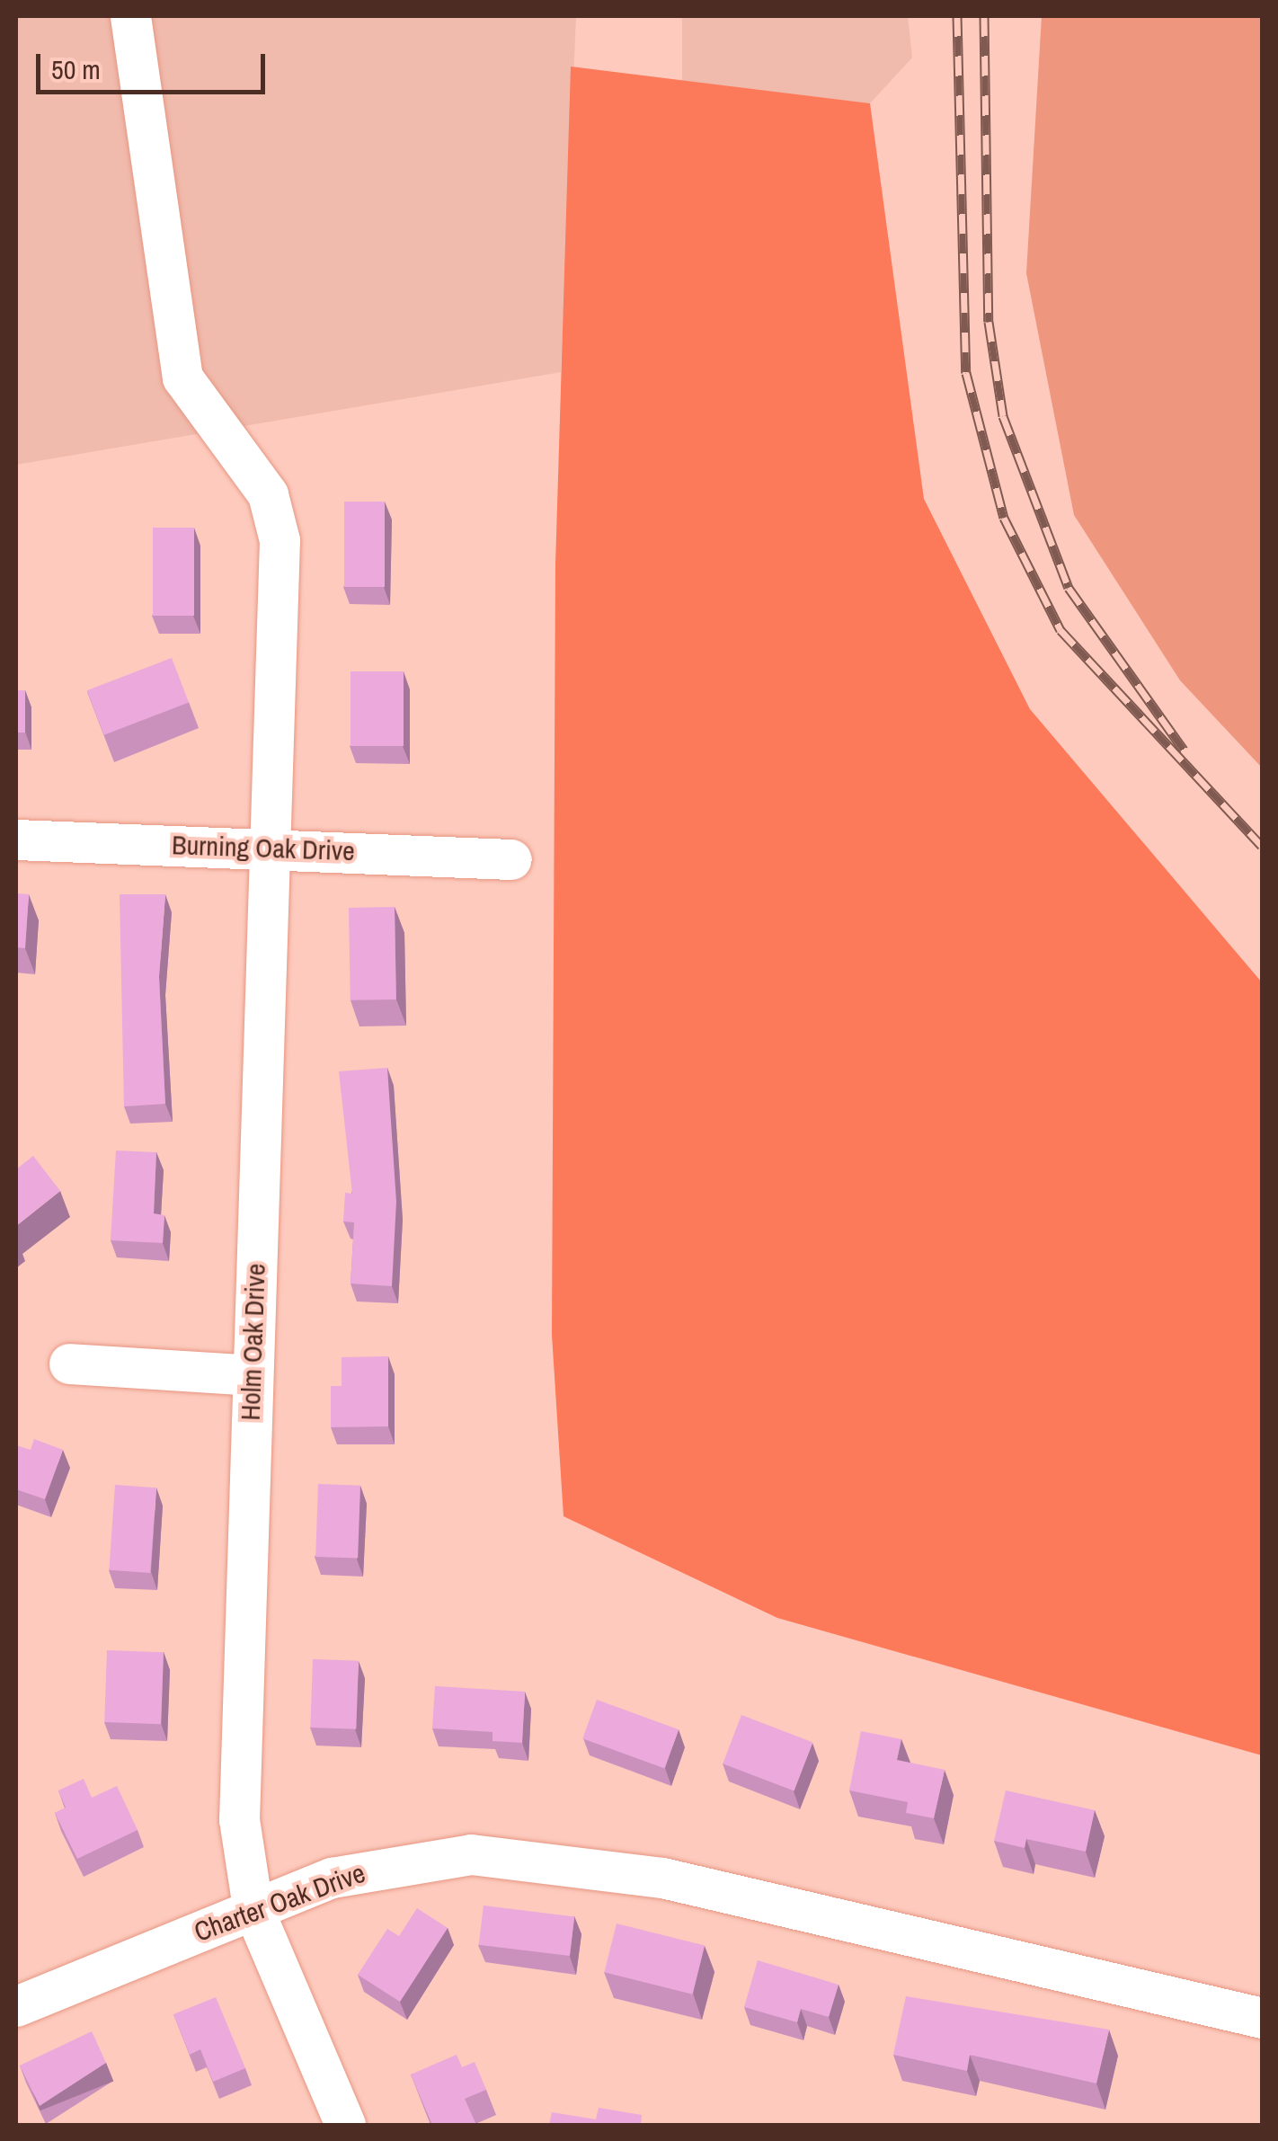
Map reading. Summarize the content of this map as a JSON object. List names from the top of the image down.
{
  "streets": {
    "street": ["Burning Oak Drive", "Holm Oak Drive", "Charter Oak Drive"]
  },
  "crossings": [
    ["Burning Oak Drive", "Holm Oak Drive"],
    ["Holm Oak Drive", "Charter Oak Drive"]
  ],
  "scale_bar": "50 m"
}
